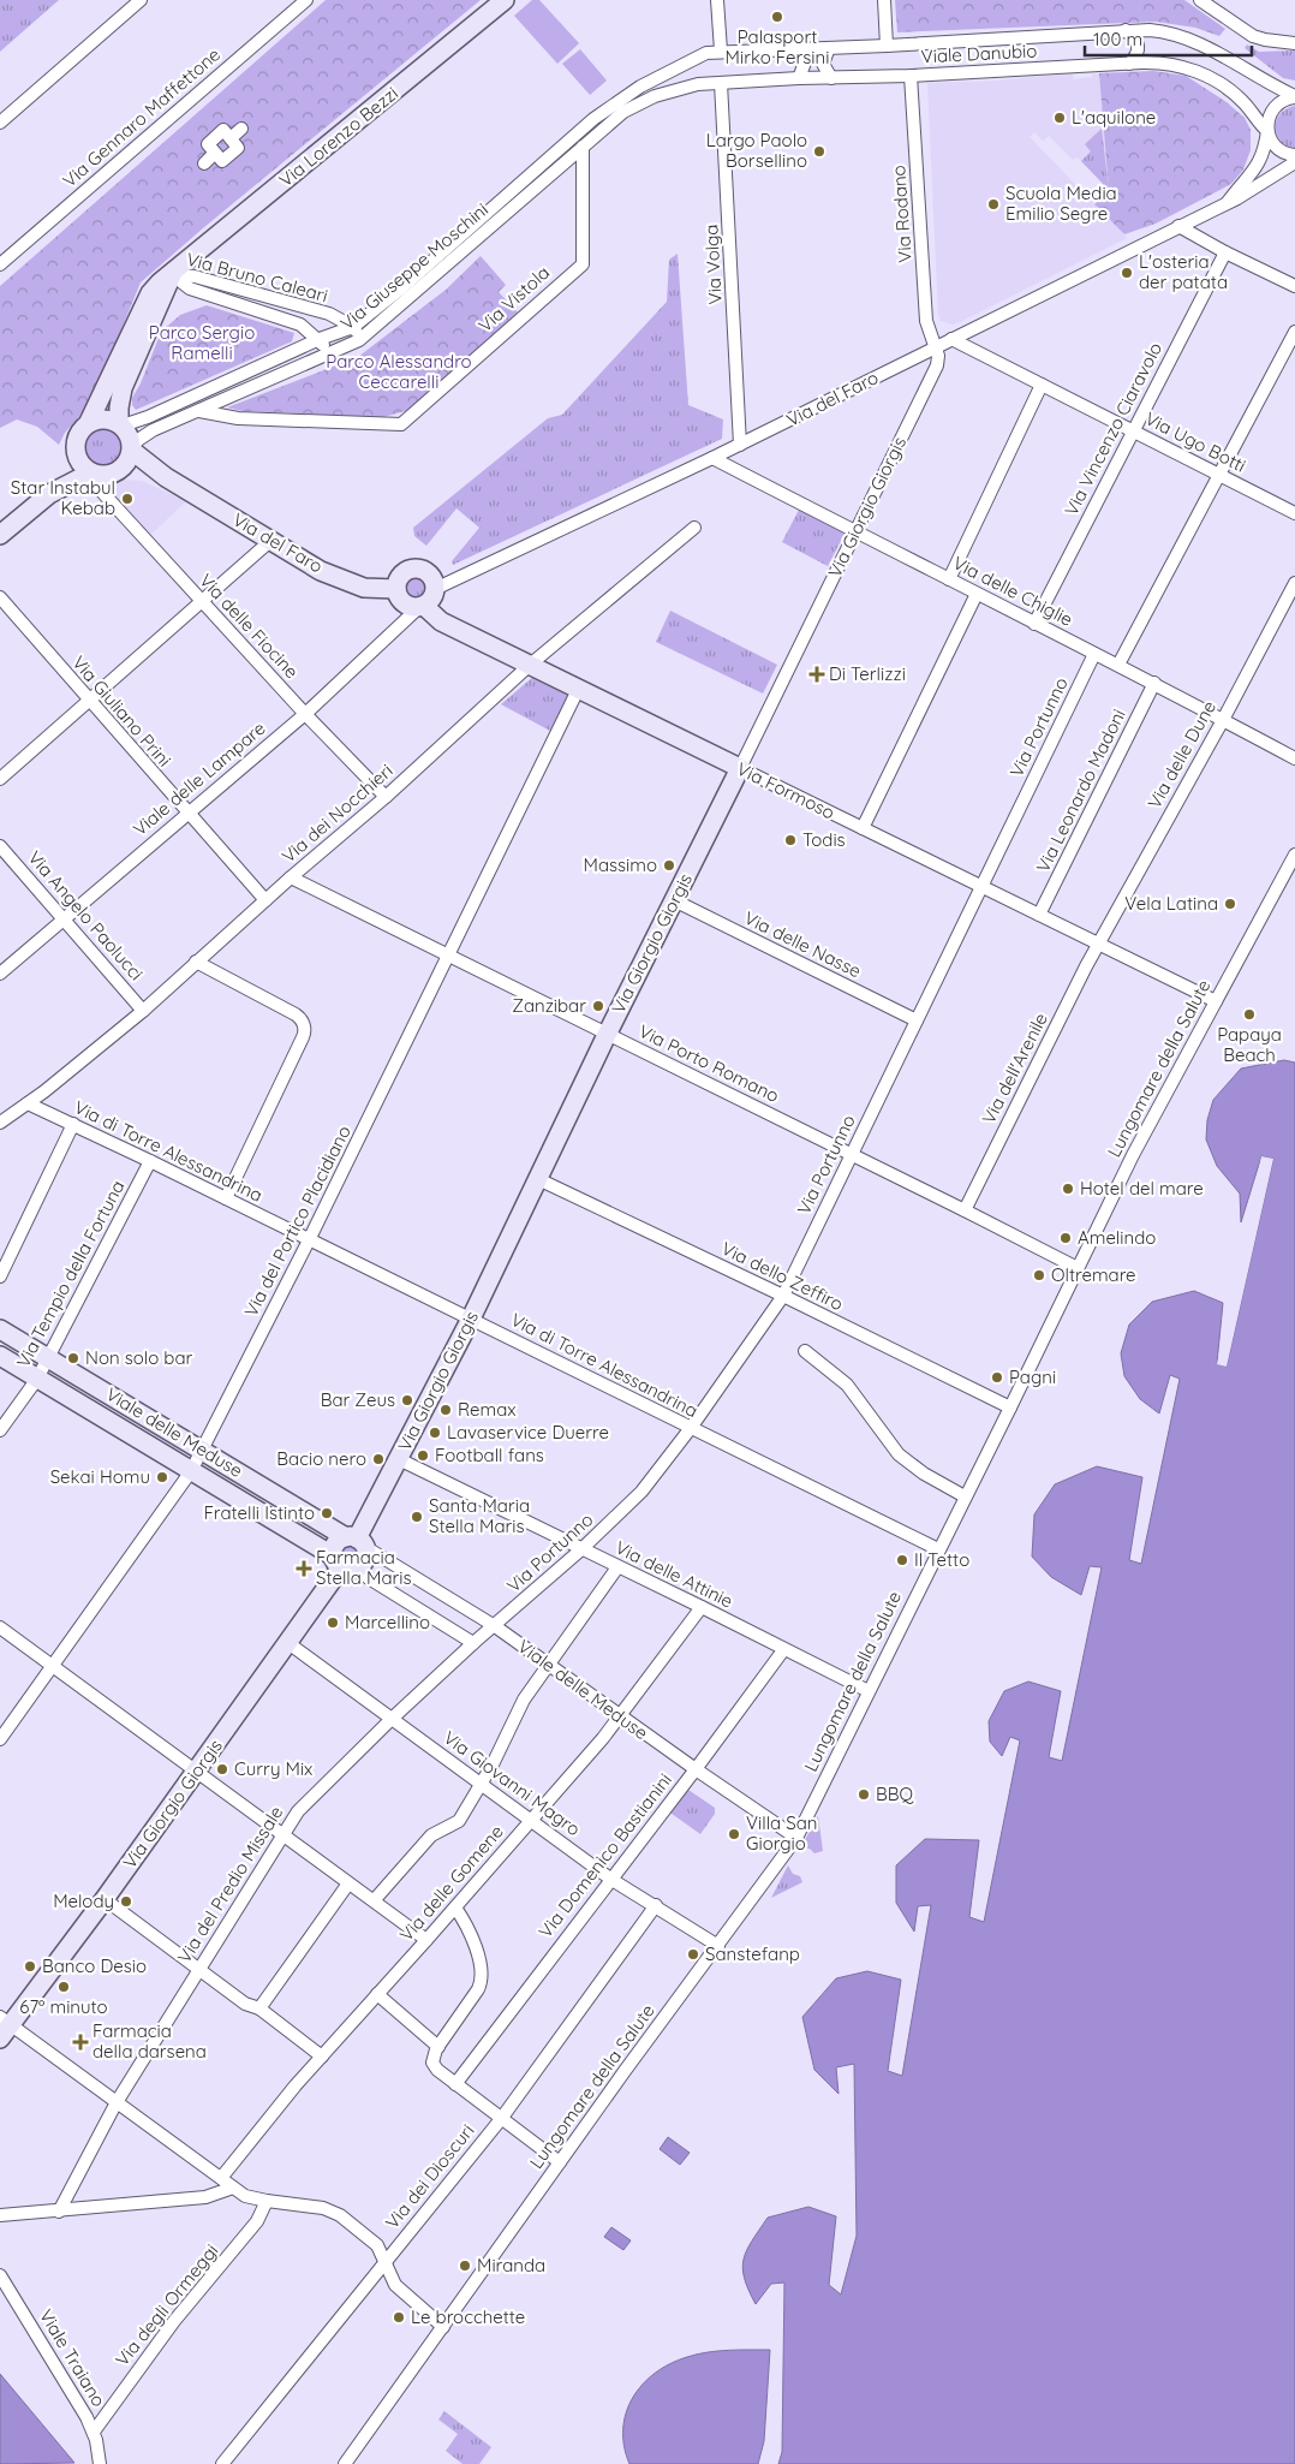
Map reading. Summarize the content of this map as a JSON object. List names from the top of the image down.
{
  "streets": {
    "street": [
      "Viale Danubio",
      "Via Gennaro Maffettone",
      "Via Lorenzo Bezzi",
      "Via Rodano",
      "Via Volga",
      "Via Giuseppe Moschini",
      "Via Bruno Caleari",
      "Via Vistola",
      "Via del Faro",
      "Via Vincenzo Ciaravolo",
      "Via Ugo Botti",
      "Via Giorgio Giorgis",
      "Via delle Chiglie",
      "Via delle Fiocine",
      "Via Giuliano Prini",
      "Via Portunno",
      "Via delle Dune",
      "Viale delle Lampare",
      "Via Formoso",
      "Via Leonardo Madoni",
      "Via dei Nocchieri",
      "Via Angelo Paolucci",
      "Via delle Nasse",
      "Via Porto Romano",
      "Via dell'Arenile",
      "Lungomare della Salute",
      "Via di Torre Alessandrina",
      "Via del Portico Placidiano",
      "Via Tempio della Fortuna",
      "Via dello Zeffiro",
      "Viale delle Meduse",
      "Via delle Attinie",
      "Via Giovanni Magro",
      "Via Domenico Bastianini",
      "Via delle Gomene",
      "Via del Predio Missale",
      "Via dei Dioscuri",
      "Via degli Ormeggi",
      "Viale Traiano"
    ]
  },
  "crossings": [
    ["Viale Danubio", "Via Rodano"],
    ["Viale Danubio", "Via Volga"],
    ["Viale Danubio", "Via Giuseppe Moschini"],
    ["Via Lorenzo Bezzi", "Via Giuseppe Moschini"],
    ["Via Lorenzo Bezzi", "Via Bruno Caleari"],
    ["Via Lorenzo Bezzi", "Via del Faro"],
    ["Via Lorenzo Bezzi", "Via delle Fiocine"],
    ["Via Rodano", "Via del Faro"],
    ["Via Rodano", "Via Giorgio Giorgis"],
    ["Via Volga", "Via del Faro"],
    ["Via Giuseppe Moschini", "Via Bruno Caleari"],
    ["Via Giuseppe Moschini", "Via Vistola"],
    ["Via Giuseppe Moschini", "Via del Faro"],
    ["Via Giuseppe Moschini", "Via delle Fiocine"],
    ["Via del Faro", "Via Ugo Botti"],
    ["Via del Faro", "Via Giorgio Giorgis"],
    ["Via del Faro", "Via delle Chiglie"],
    ["Via del Faro", "Via delle Fiocine"],
    ["Via del Faro", "Viale delle Lampare"],
    ["Via del Faro", "Via Formoso"],
    ["Via Vincenzo Ciaravolo", "Via Ugo Botti"],
    ["Via Vincenzo Ciaravolo", "Via delle Chiglie"],
    ["Via Giorgio Giorgis", "Via delle Chiglie"],
    ["Via Giorgio Giorgis", "Via Formoso"],
    ["Via Giorgio Giorgis", "Via delle Nasse"],
    ["Via Giorgio Giorgis", "Via Porto Romano"],
    ["Via Giorgio Giorgis", "Via di Torre Alessandrina"],
    ["Via Giorgio Giorgis", "Via dello Zeffiro"],
    ["Via Giorgio Giorgis", "Viale delle Meduse"],
    ["Via Giorgio Giorgis", "Via delle Attinie"],
    ["Via Giorgio Giorgis", "Via Giovanni Magro"],
    ["Via delle Chiglie", "Via Portunno"],
    ["Via delle Chiglie", "Via delle Dune"],
    ["Via delle Chiglie", "Via Leonardo Madoni"],
    ["Via delle Fiocine", "Viale delle Lampare"],
    ["Via delle Fiocine", "Via dei Nocchieri"],
    ["Via Giuliano Prini", "Viale delle Lampare"],
    ["Via Giuliano Prini", "Via dei Nocchieri"],
    ["Via Portunno", "Via Formoso"],
    ["Via Portunno", "Via delle Nasse"],
    ["Via Portunno", "Via Porto Romano"],
    ["Via Portunno", "Via di Torre Alessandrina"],
    ["Via Portunno", "Via dello Zeffiro"],
    ["Via Portunno", "Viale delle Meduse"],
    ["Via Portunno", "Via delle Attinie"],
    ["Via Portunno", "Via del Predio Missale"],
    ["Via delle Dune", "Via Formoso"],
    ["Via delle Dune", "Via dell'Arenile"],
    ["Viale delle Lampare", "Via Formoso"],
    ["Viale delle Lampare", "Via Angelo Paolucci"],
    ["Via Formoso", "Via Leonardo Madoni"],
    ["Via Formoso", "Via dei Nocchieri"],
    ["Via Formoso", "Via dell'Arenile"],
    ["Via Formoso", "Lungomare della Salute"],
    ["Via Formoso", "Via del Portico Placidiano"],
    ["Via dei Nocchieri", "Via Angelo Paolucci"],
    ["Via dei Nocchieri", "Via Porto Romano"],
    ["Via dei Nocchieri", "Via di Torre Alessandrina"],
    ["Via Porto Romano", "Via dell'Arenile"],
    ["Via Porto Romano", "Lungomare della Salute"],
    ["Via Porto Romano", "Via del Portico Placidiano"],
    ["Lungomare della Salute", "Via di Torre Alessandrina"],
    ["Lungomare della Salute", "Via dello Zeffiro"],
    ["Lungomare della Salute", "Viale delle Meduse"],
    ["Lungomare della Salute", "Via delle Attinie"],
    ["Lungomare della Salute", "Via Giovanni Magro"],
    ["Via di Torre Alessandrina", "Via del Portico Placidiano"],
    ["Via di Torre Alessandrina", "Via Tempio della Fortuna"],
    ["Via del Portico Placidiano", "Viale delle Meduse"],
    ["Via Tempio della Fortuna", "Viale delle Meduse"],
    ["Viale delle Meduse", "Via Domenico Bastianini"],
    ["Viale delle Meduse", "Via delle Gomene"],
    ["Viale delle Meduse", "Via del Predio Missale"],
    ["Via delle Attinie", "Via Domenico Bastianini"],
    ["Via delle Attinie", "Via delle Gomene"],
    ["Via Giovanni Magro", "Via Domenico Bastianini"],
    ["Via Giovanni Magro", "Via delle Gomene"],
    ["Via Giovanni Magro", "Via del Predio Missale"],
    ["Via Giovanni Magro", "Via dei Dioscuri"],
    ["Via degli Ormeggi", "Viale Traiano"]
  ],
  "parks": ["Parco Sergio Ramelli", "Parco Alessandro Ceccarelli"],
  "places": {
    "other": [
      "Palasport Mirko Fersini",
      "L'aquilone",
      "Largo Paolo Borsellino",
      "Scuola Media Emilio Segre",
      "L'osteria der patata",
      "Star Instabul Kebab",
      "Todis",
      "Massimo",
      "Vela Latina",
      "Zanzibar",
      "Papaya Beach",
      "Hotel del mare",
      "Amelindo",
      "Oltremare",
      "Non solo bar",
      "Pagni",
      "Bar Zeus",
      "Remax",
      "Lavaservice Duerre",
      "Football fans",
      "Bacio nero",
      "Sekai Homu",
      "Fratelli Istinto",
      "Santa Maria Stella Maris",
      "Il Tetto",
      "Marcellino",
      "Curry Mix",
      "BBQ",
      "Villa San Giorgio",
      "Melody",
      "Sanstefanp",
      "Banco Desio",
      "67º minuto",
      "Miranda",
      "Le brocchette"
    ],
    "health": ["Di Terlizzi", "Farmacia Stella Maris", "Farmacia della darsena"]
  },
  "scale_bar": "100 m"
}
